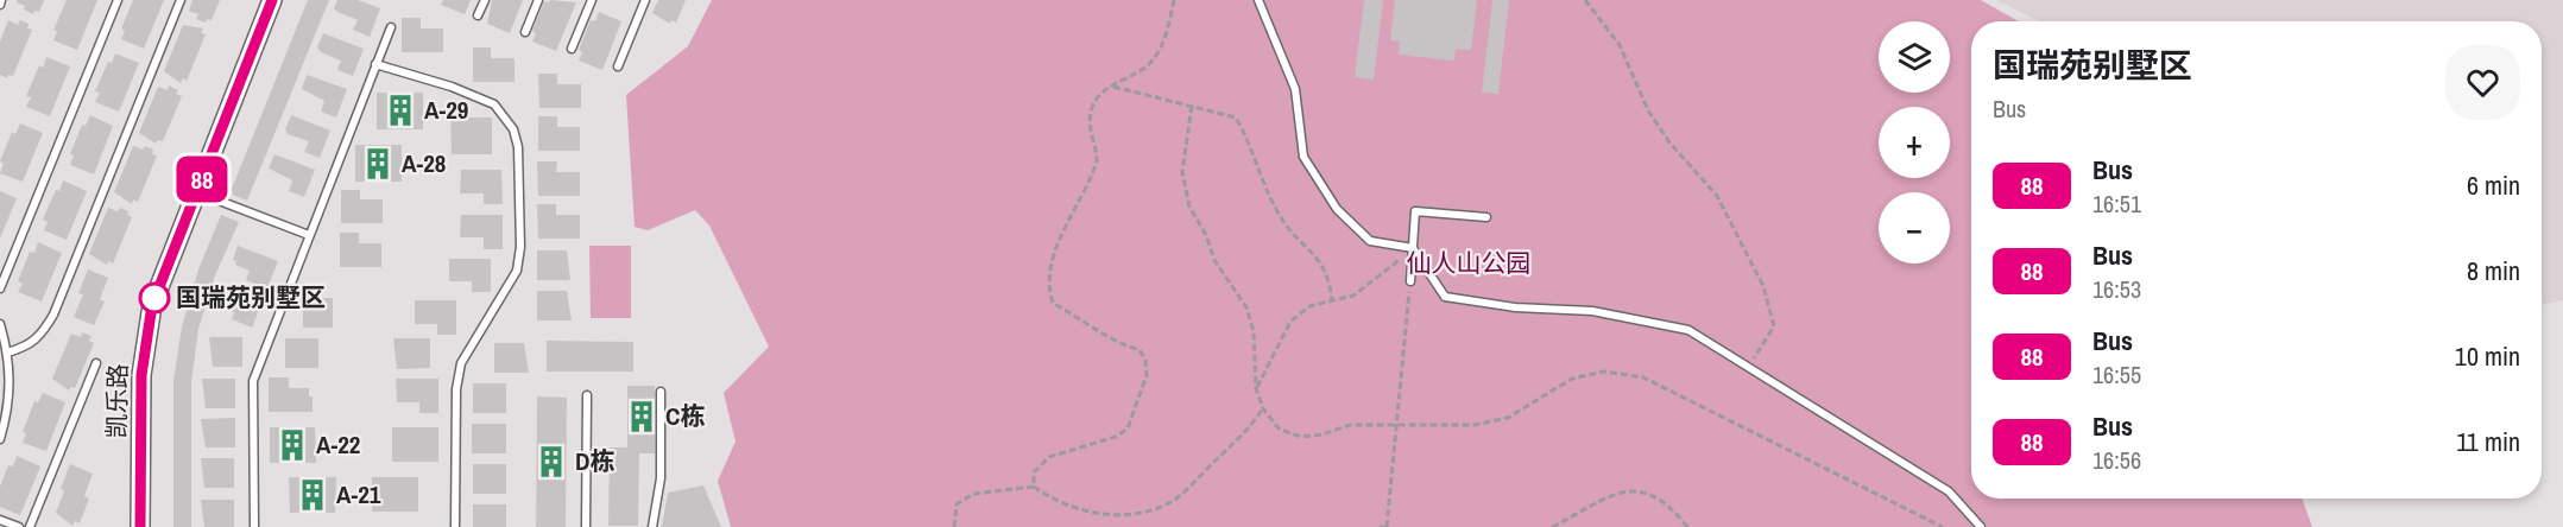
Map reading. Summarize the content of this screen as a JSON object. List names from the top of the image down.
{
  "streets": {
    "street": ["凯乐路"]
  },
  "parks": ["仙人山公园"],
  "places": {
    "building": [
      "A-29",
      "A-28",
      "C栋",
      "A-22",
      "D栋",
      "A-21"
    ],
    "other": ["国瑞苑别墅区"]
  },
  "lines": ["bus line 88"],
  "page": {
    "on_map": "88",
    "map_buttons": ["+", "−"],
    "heading": ["国瑞苑别墅区", "Bus"],
    "list": [
      {
        "mark": "88",
        "name": "Bus",
        "note": "16:51",
        "value": "6 min"
      },
      {
        "mark": "88",
        "name": "Bus",
        "note": "16:53",
        "value": "8 min"
      },
      {
        "mark": "88",
        "name": "Bus",
        "note": "16:55",
        "value": "10 min"
      },
      {
        "mark": "88",
        "name": "Bus",
        "note": "16:56",
        "value": "11 min"
      }
    ]
  }
}
